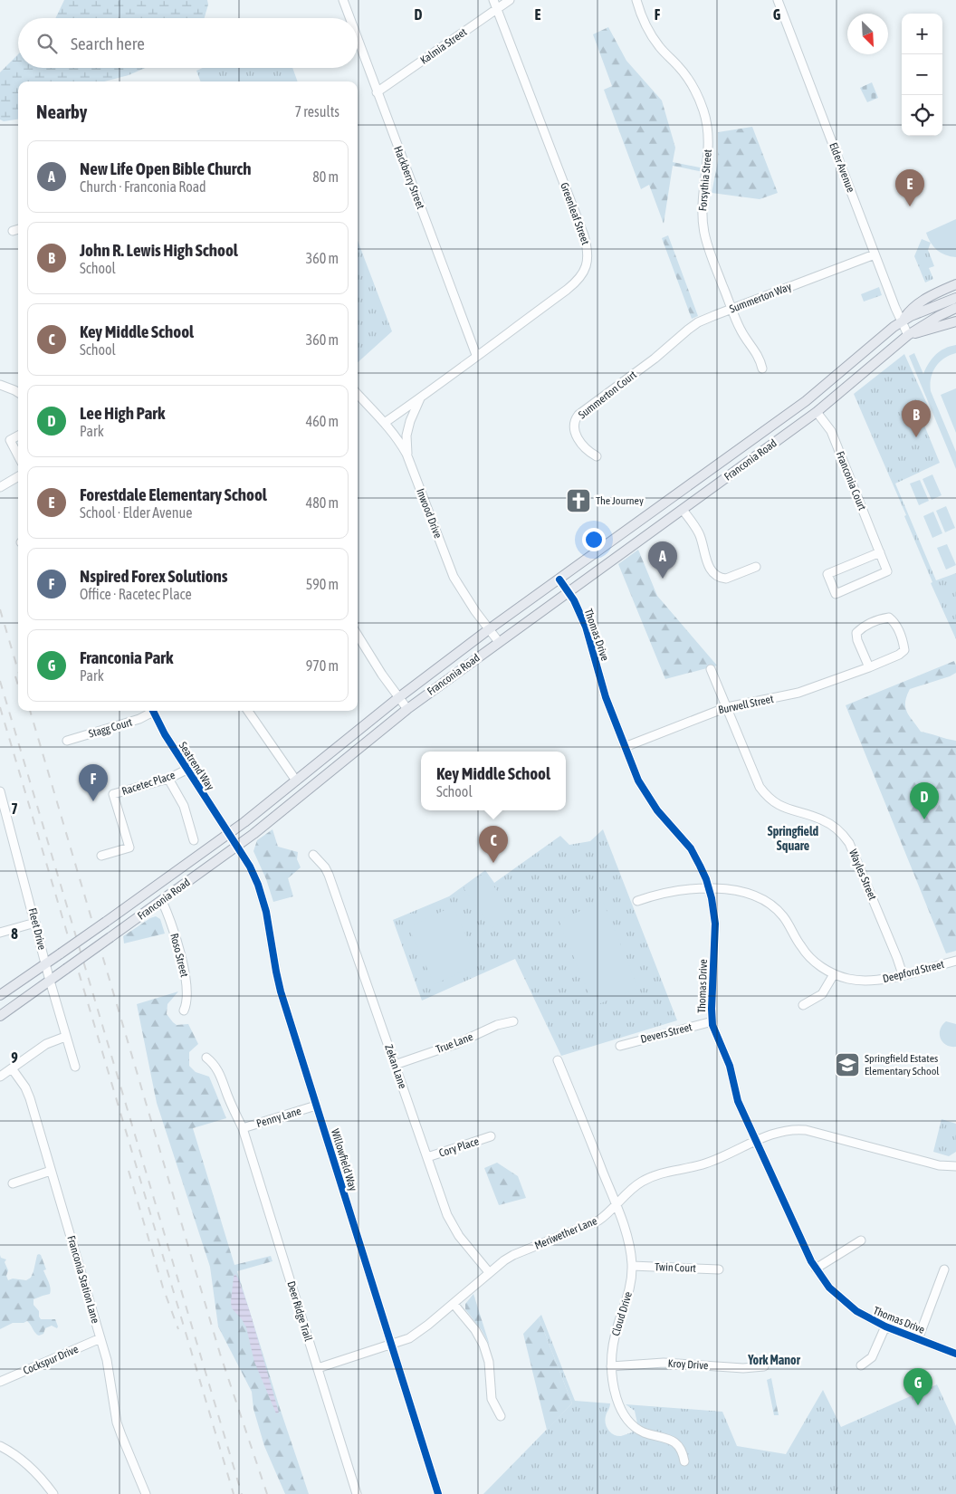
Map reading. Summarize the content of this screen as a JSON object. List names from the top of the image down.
{
  "streets": {
    "main road": ["Franconia Road"],
    "street": [
      "Kalmia Street",
      "Elder Avenue",
      "Hackberry Street",
      "Forsythia Street",
      "Greenleaf Street",
      "Summerton Way",
      "Summerton Court",
      "Franconia Court",
      "Inwood Drive",
      "Thomas Drive",
      "Burwell Street",
      "Stagg Court",
      "Seatrend Way",
      "Racetec Place",
      "Wayles Street",
      "Fleet Drive",
      "Roso Street",
      "Deepford Street",
      "Devers Street",
      "True Lane",
      "Zekan Lane",
      "Penny Lane",
      "Cory Place",
      "Willowfield Way",
      "Meriwether Lane",
      "Twin Court",
      "Franconia Station Lane",
      "Deer Ridge Trail",
      "Cloud Drive",
      "Cockspur Drive",
      "Kroy Drive"
    ]
  },
  "crossings": [
    ["Kalmia Street", "Hackberry Street"],
    ["Kalmia Street", "Greenleaf Street"],
    ["Elder Avenue", "Summerton Way"],
    ["Elder Avenue", "Franconia Road"],
    ["Hackberry Street", "Greenleaf Street"],
    ["Forsythia Street", "Summerton Way"],
    ["Greenleaf Street", "Inwood Drive"],
    ["Summerton Way", "Summerton Court"],
    ["Franconia Road", "Franconia Court"],
    ["Franconia Road", "Inwood Drive"],
    ["Franconia Road", "Thomas Drive"],
    ["Franconia Road", "Seatrend Way"],
    ["Franconia Road", "Fleet Drive"],
    ["Franconia Road", "Roso Street"],
    ["Franconia Road", "Willowfield Way"],
    ["Thomas Drive", "Burwell Street"],
    ["Thomas Drive", "Deepford Street"],
    ["Thomas Drive", "Devers Street"],
    ["Thomas Drive", "Meriwether Lane"],
    ["Burwell Street", "Wayles Street"],
    ["Seatrend Way", "Racetec Place"],
    ["Seatrend Way", "Willowfield Way"],
    ["Wayles Street", "Deepford Street"],
    ["True Lane", "Zekan Lane"],
    ["Zekan Lane", "Cory Place"],
    ["Zekan Lane", "Meriwether Lane"],
    ["Penny Lane", "Willowfield Way"],
    ["Penny Lane", "Deer Ridge Trail"],
    ["Willowfield Way", "Meriwether Lane"],
    ["Meriwether Lane", "Deer Ridge Trail"],
    ["Meriwether Lane", "Cloud Drive"],
    ["Twin Court", "Cloud Drive"],
    ["Franconia Station Lane", "Cockspur Drive"],
    ["Cloud Drive", "Kroy Drive"]
  ],
  "districts": ["Springfield Square", "York Manor"],
  "places": {
    "church": ["The Journey"],
    "school or university": ["Springfield Estates Elementary School"]
  },
  "north": "bottom right",
  "page": {
    "map_buttons": ["+", "−"],
    "search": "Search here",
    "heading": ["Nearby", "7 results"],
    "list": [
      {
        "mark": "A",
        "name": "New Life Open Bible Church",
        "note": "Church · Franconia Road",
        "value": "80 m"
      },
      {
        "mark": "B",
        "name": "John R. Lewis High School",
        "note": "School",
        "value": "360 m"
      },
      {
        "mark": "C",
        "name": "Key Middle School",
        "note": "School",
        "value": "360 m"
      },
      {
        "mark": "D",
        "name": "Lee High Park",
        "note": "Park",
        "value": "460 m"
      },
      {
        "mark": "E",
        "name": "Forestdale Elementary School",
        "note": "School · Elder Avenue",
        "value": "480 m"
      },
      {
        "mark": "F",
        "name": "Nspired Forex Solutions",
        "note": "Office · Racetec Place",
        "value": "590 m"
      },
      {
        "mark": "G",
        "name": "Franconia Park",
        "note": "Park",
        "value": "970 m"
      }
    ],
    "pins": [
      "E",
      "B",
      "A",
      "F",
      "D",
      "C",
      "G"
    ],
    "popup": ["Key Middle School", "School"]
  },
  "grid": {
    "columns": [
      "D",
      "E",
      "F",
      "G"
    ],
    "rows": ["7", "8", "9"]
  }
}
